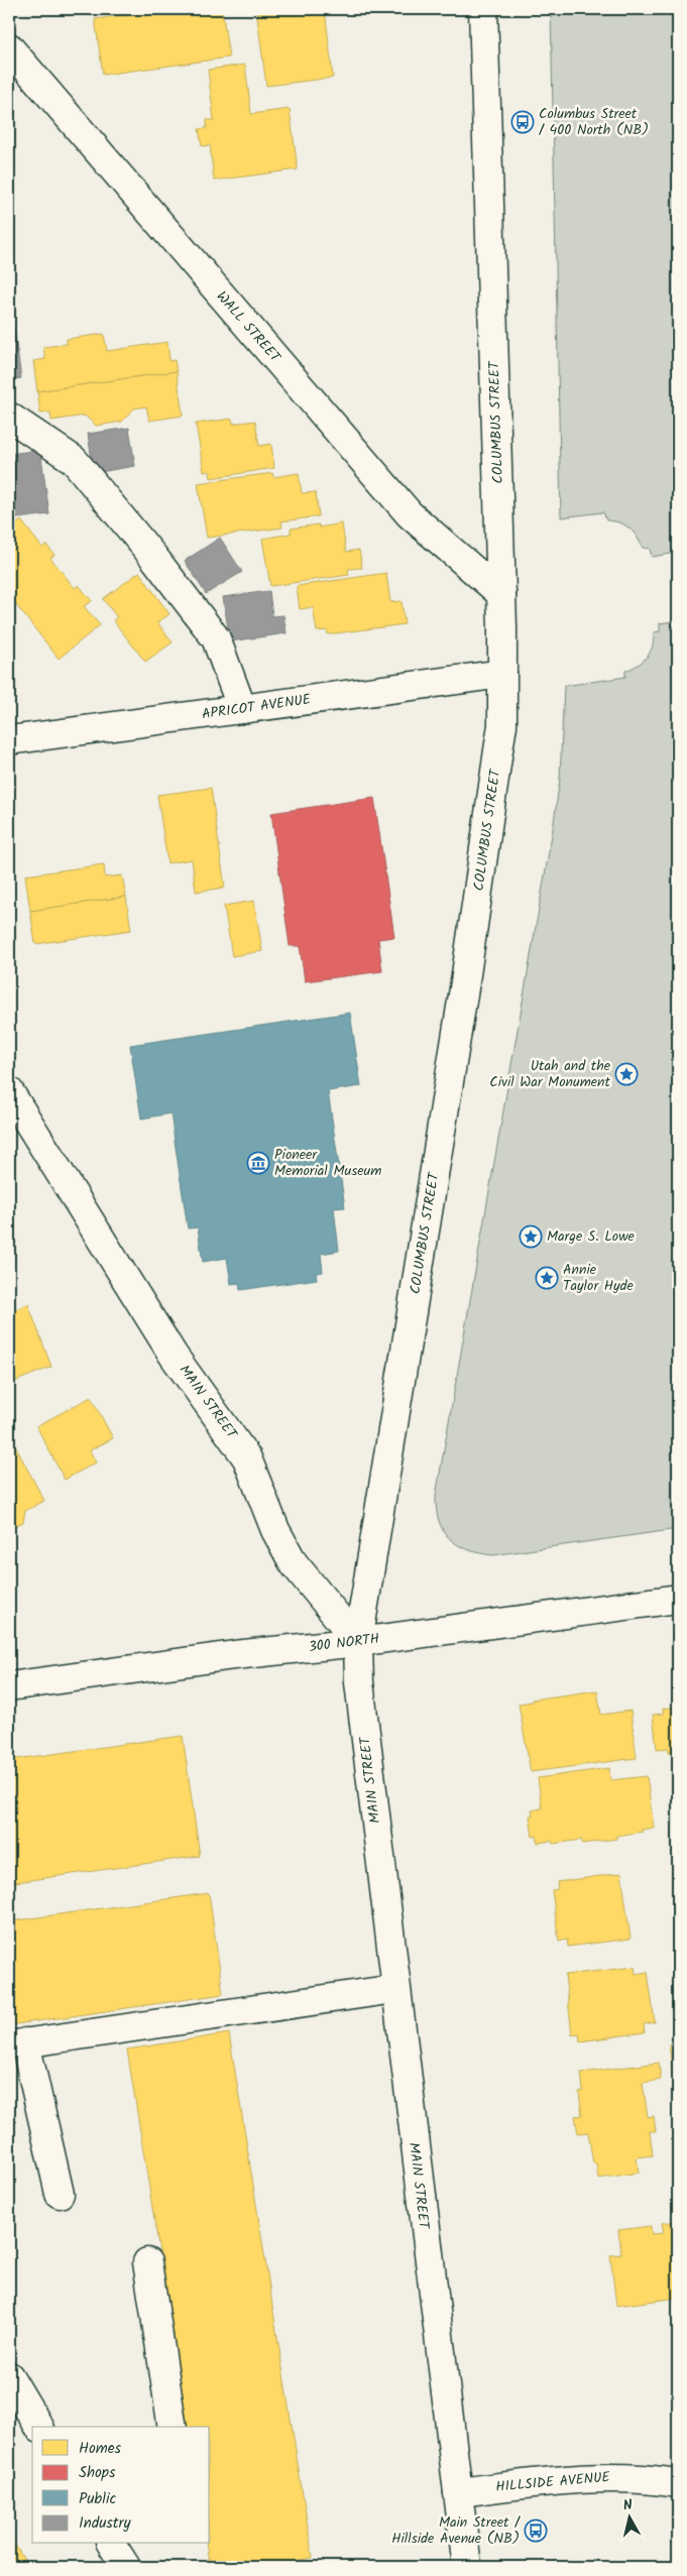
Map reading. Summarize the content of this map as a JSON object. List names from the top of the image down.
{
  "streets": {
    "street": [
      "WALL STREET",
      "COLUMBUS STREET",
      "APRICOT AVENUE",
      "MAIN STREET",
      "300 NORTH",
      "HILLSIDE AVENUE"
    ]
  },
  "crossings": [
    ["WALL STREET", "COLUMBUS STREET"],
    ["COLUMBUS STREET", "APRICOT AVENUE"],
    ["COLUMBUS STREET", "MAIN STREET"],
    ["COLUMBUS STREET", "300 NORTH"],
    ["MAIN STREET", "300 NORTH"],
    ["MAIN STREET", "HILLSIDE AVENUE"]
  ],
  "places": {
    "bus stop": ["Columbus Street / 400 North (NB)", "Main Street / Hillside Avenue (NB)"],
    "place": ["Utah and the Civil War Monument", "Marge S. Lowe", "Annie Taylor Hyde"],
    "museum": ["Pioneer Memorial Museum"]
  },
  "legend": [
    "Homes",
    "Shops",
    "Public",
    "Industry"
  ],
  "north": "top"
}
